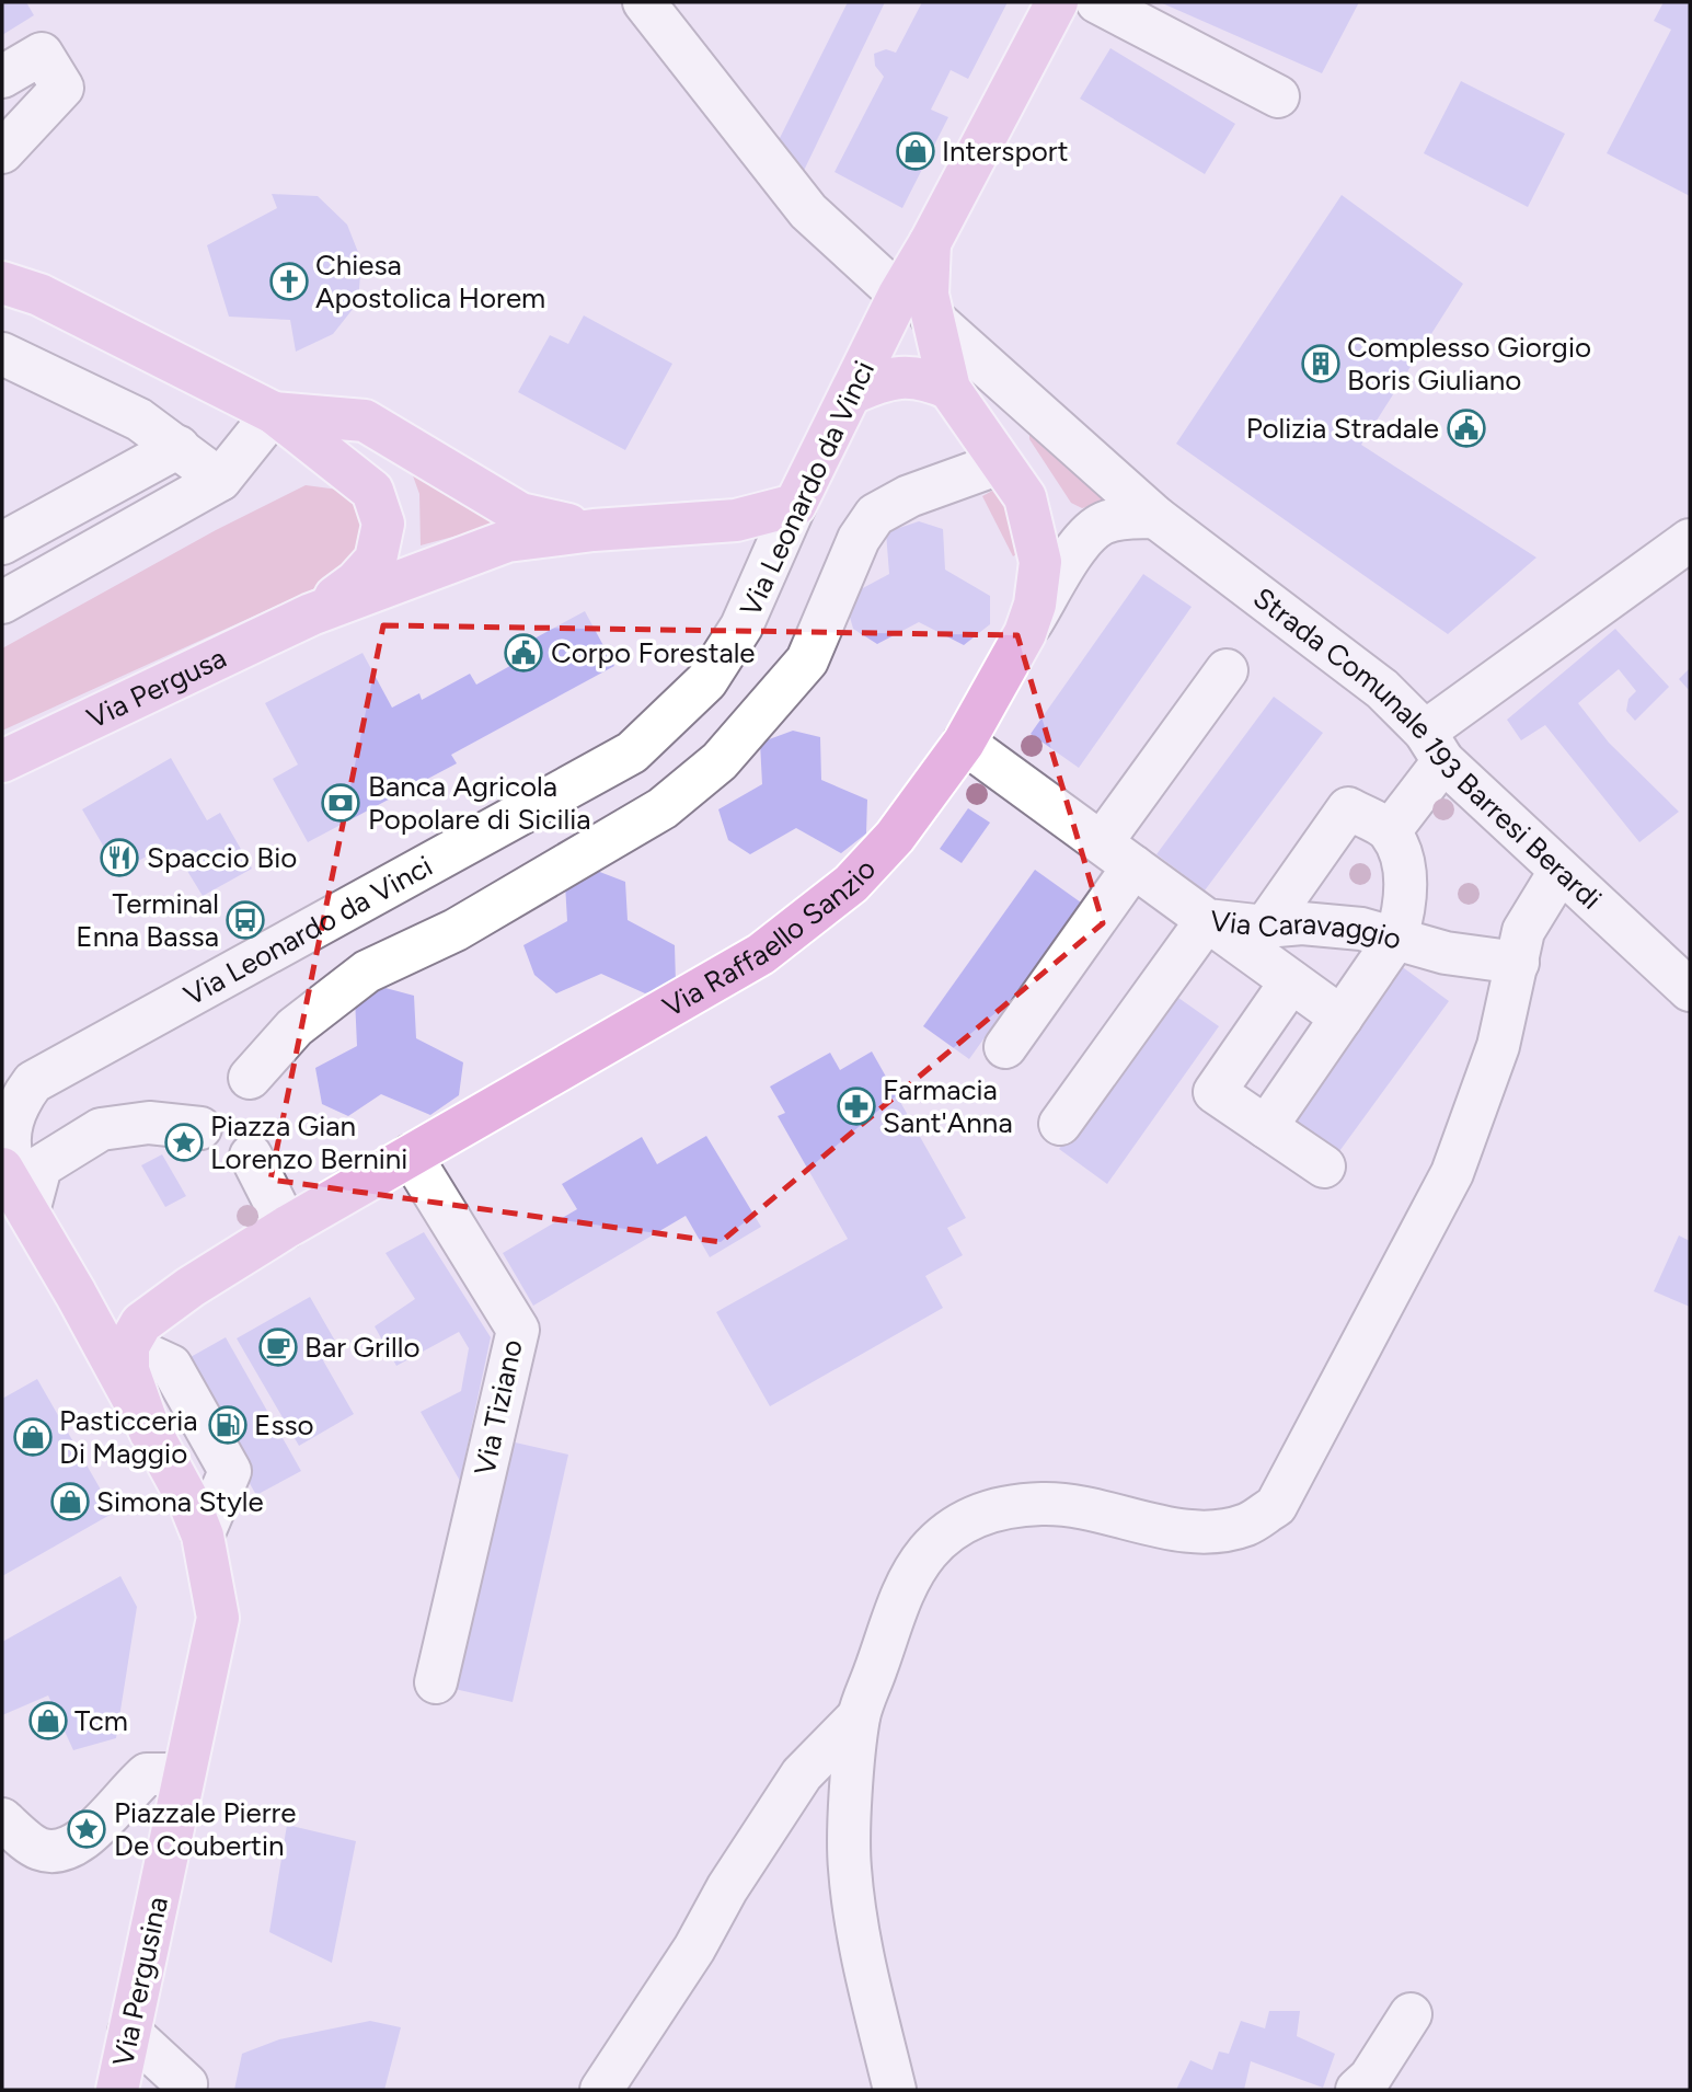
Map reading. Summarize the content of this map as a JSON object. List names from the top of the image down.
{
  "streets": {
    "main road": [
      "Via Leonardo da Vinci",
      "Via Pergusa",
      "Via Raffaello Sanzio",
      "Via Pergusina"
    ],
    "street": ["Strada Comunale 193 Barresi Berardi", "Via Caravaggio", "Via Tiziano"]
  },
  "crossings": [
    ["Via Leonardo da Vinci", "Strada Comunale 193 Barresi Berardi"],
    ["Via Leonardo da Vinci", "Via Raffaello Sanzio"],
    ["Strada Comunale 193 Barresi Berardi", "Via Raffaello Sanzio"],
    ["Via Caravaggio", "Via Raffaello Sanzio"],
    ["Via Raffaello Sanzio", "Via Tiziano"]
  ],
  "places": {
    "shop": [
      "Intersport",
      "Pasticceria Di Maggio",
      "Simona Style",
      "Tcm"
    ],
    "church": ["Chiesa Apostolica Horem"],
    "building": ["Complesso Giorgio Boris Giuliano"],
    "public building": ["Polizia Stradale", "Corpo Forestale"],
    "bank": ["Banca Agricola Popolare di Sicilia"],
    "restaurant": ["Spaccio Bio"],
    "bus stop": ["Terminal Enna Bassa"],
    "pharmacy": ["Farmacia Sant'Anna"],
    "place": ["Piazza Gian Lorenzo Bernini", "Piazzale Pierre De Coubertin"],
    "cafe": ["Bar Grillo"],
    "fuel station": ["Esso"]
  }
}
